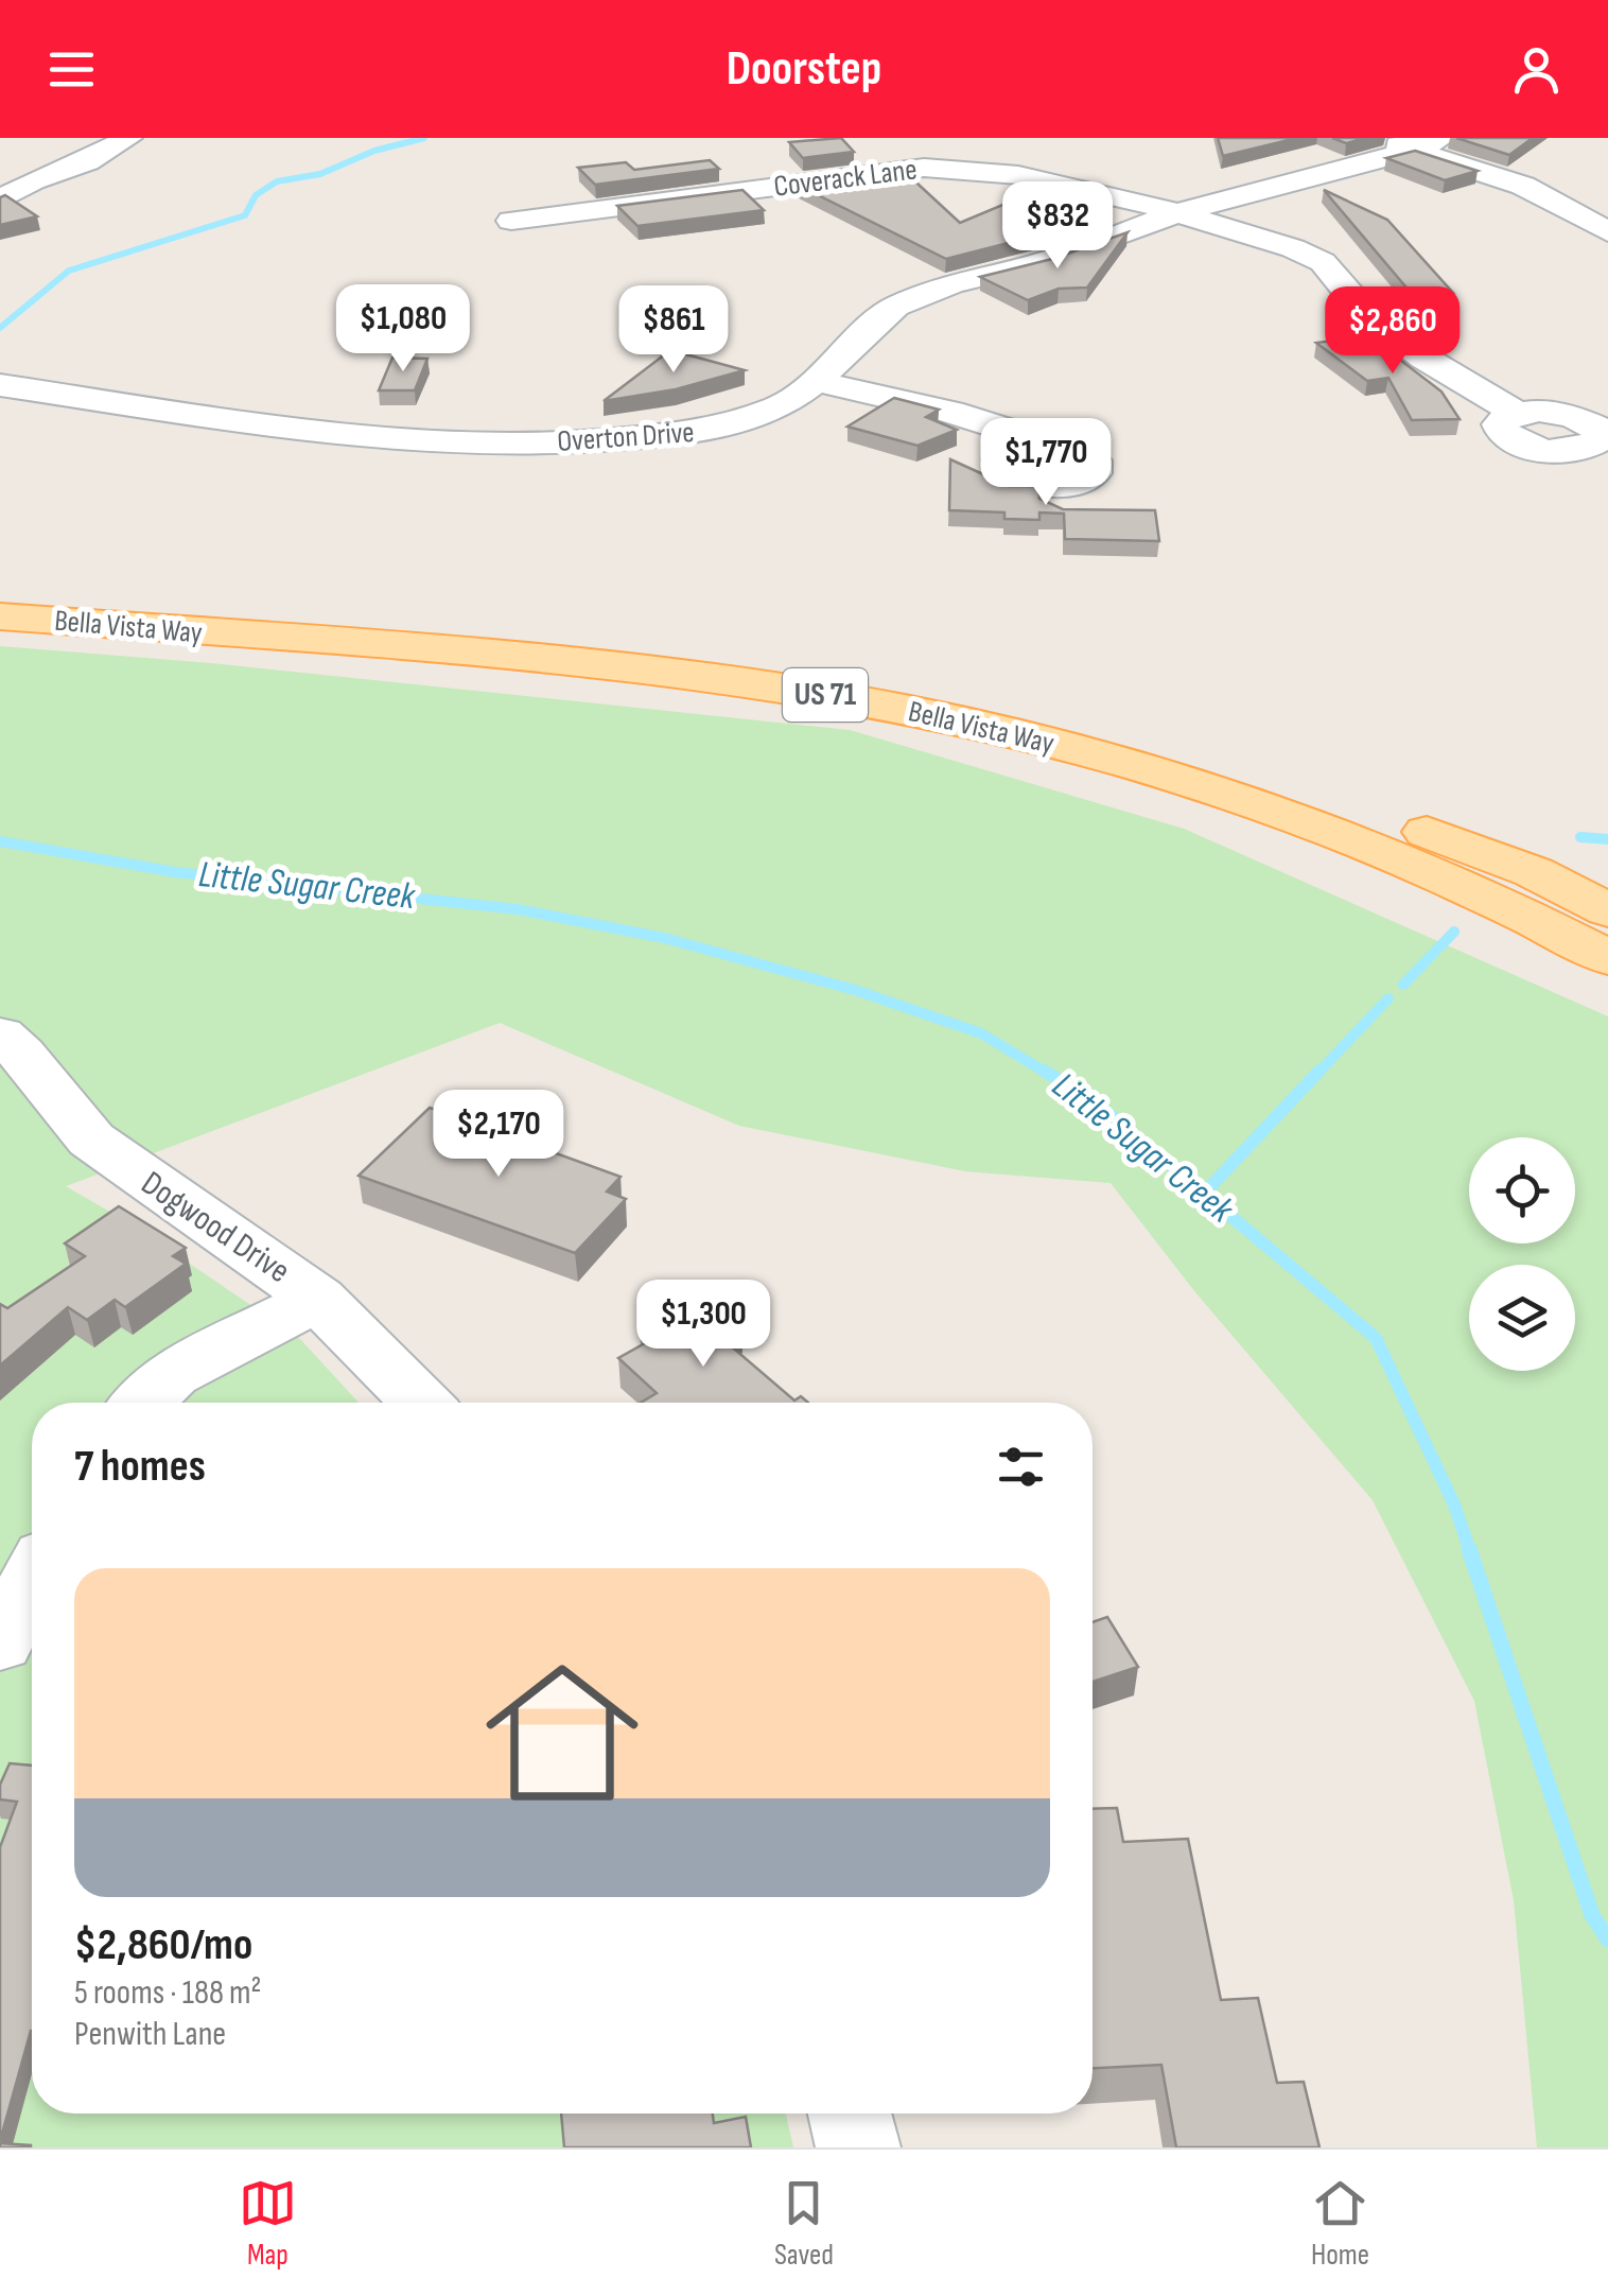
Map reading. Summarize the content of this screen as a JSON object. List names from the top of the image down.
{
  "streets": {
    "main road": ["Bella Vista Way", "US 71"],
    "street": ["Coverack Lane", "Overton Drive", "Dogwood Drive"]
  },
  "crossings": [
    ["Coverack Lane", "Overton Drive"]
  ],
  "water": ["Little Sugar Creek"],
  "page": {
    "header": "Doorstep",
    "price": [
      "$832",
      "$1,080",
      "$861",
      "$2,860",
      "$1,770",
      "$2,170",
      "$1,300"
    ],
    "heading": "7 homes",
    "list": [
      {
        "name": "$2,860/mo",
        "note": "5 rooms · 188 m² · Penwith Lane"
      }
    ],
    "tabs": ["Map", "Saved", "Home"]
  }
}
